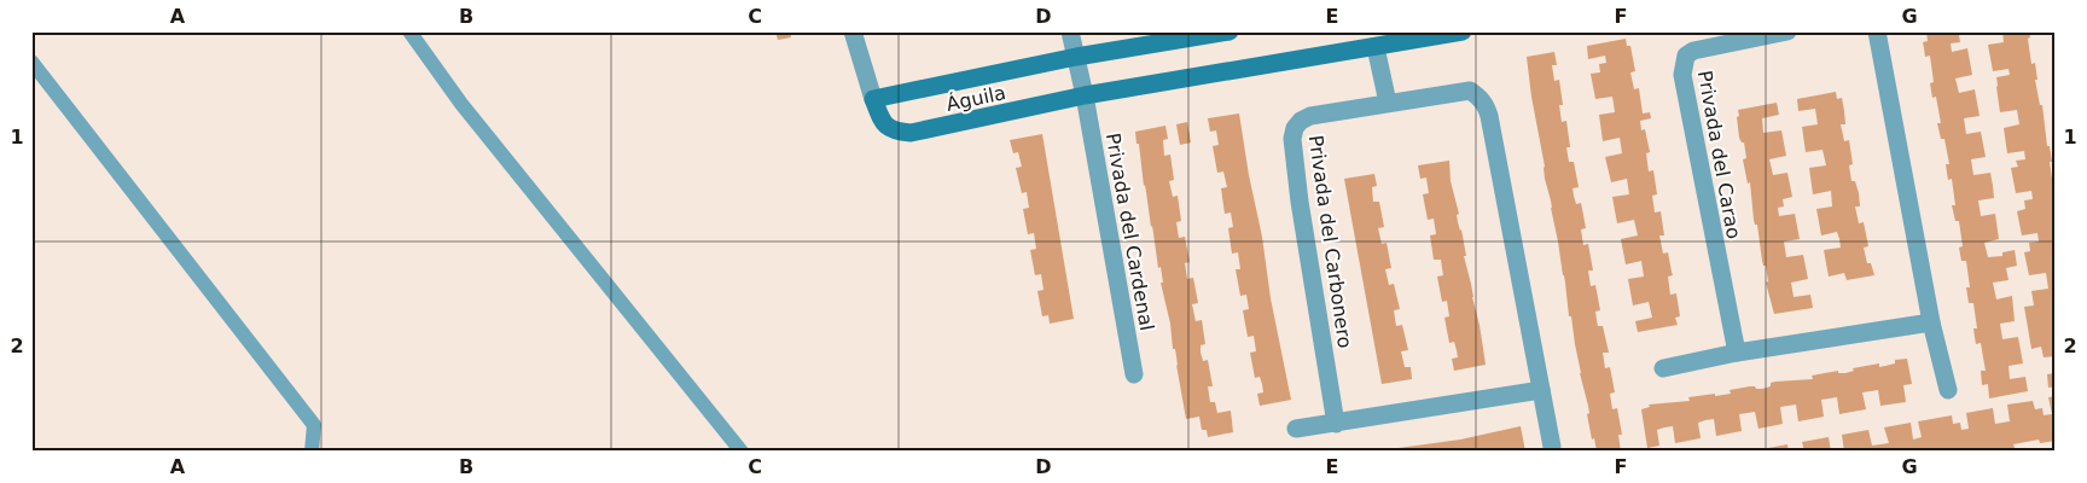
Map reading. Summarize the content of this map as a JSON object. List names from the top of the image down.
{
  "streets": {
    "street": [
      "Águila",
      "Privada del Carao",
      "Privada del Cardenal",
      "Privada del Carbonero"
    ]
  },
  "crossings": [
    ["Águila", "Privada del Cardenal"]
  ],
  "grid": {
    "columns": [
      "A",
      "B",
      "C",
      "D",
      "E",
      "F",
      "G"
    ],
    "rows": ["1", "2"]
  }
}
